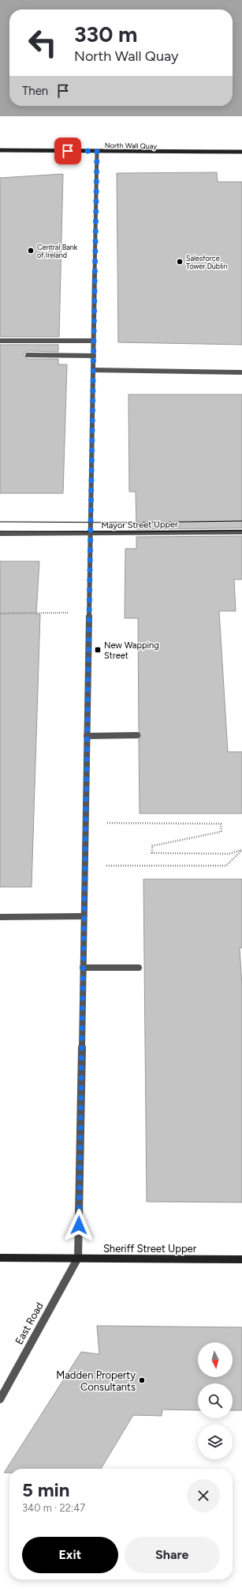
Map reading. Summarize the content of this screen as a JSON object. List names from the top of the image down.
{
  "streets": {
    "main road": ["North Wall Quay", "Sheriff Street Upper"],
    "street": ["Mayor Street Upper", "East Road"]
  },
  "crossings": [
    ["Sheriff Street Upper", "East Road"]
  ],
  "places": {
    "other": ["Central Bank of Ireland", "Salesforce Tower Dublin", "Madden Property Consultants"],
    "transit": ["New Wapping Street"]
  },
  "north": "bottom",
  "page": {
    "turn": ["330 m", "North Wall Quay"],
    "then": "Then",
    "heading": ["5 min", "340 m · 22:47"],
    "buttons": ["Exit", "Share"]
  }
}
